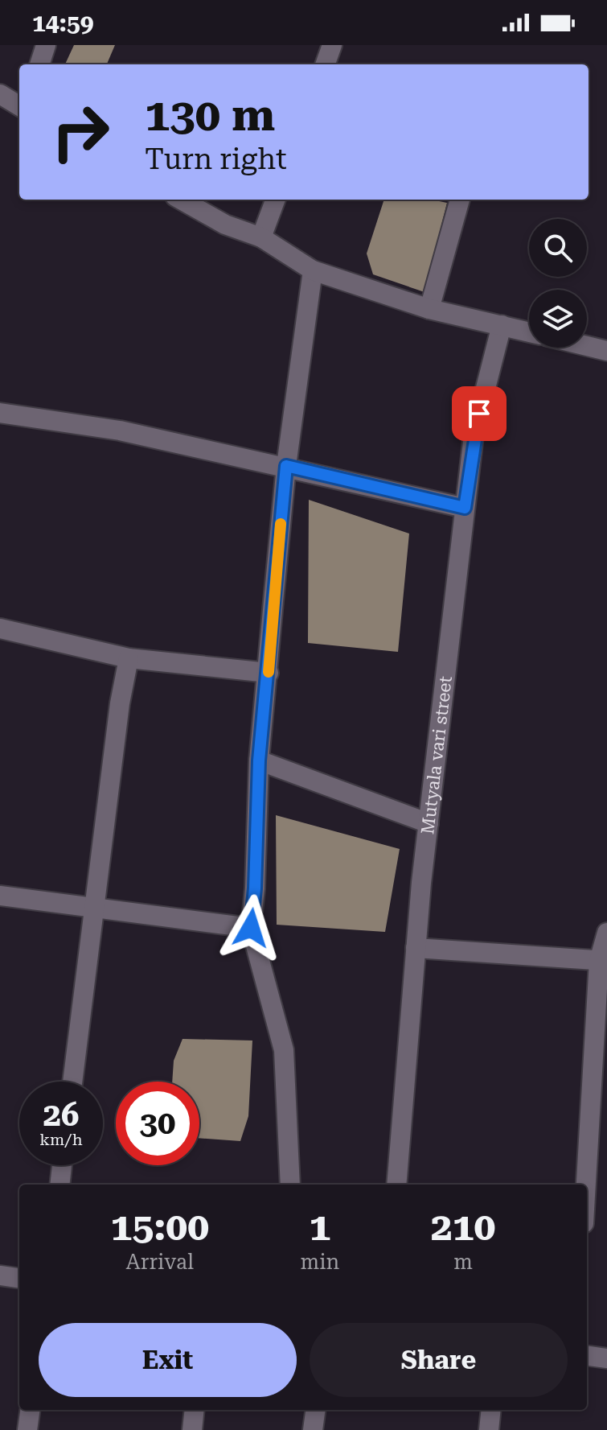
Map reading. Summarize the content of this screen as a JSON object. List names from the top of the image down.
{
  "streets": {
    "street": ["Mutyala vari street"]
  },
  "page": {
    "status": "14:59",
    "turn": ["130 m", "Turn right"],
    "speed": "26 km/h",
    "limit": "30",
    "eta": [
      "15:00",
      "Arrival",
      "1",
      "min",
      "210",
      "m"
    ],
    "buttons": ["Exit", "Share"]
  }
}
